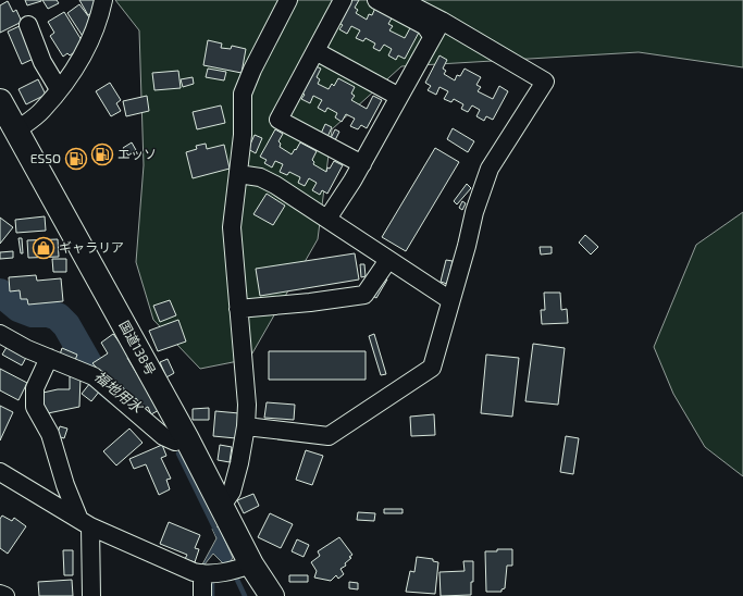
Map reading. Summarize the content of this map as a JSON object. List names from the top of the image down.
{
  "streets": {
    "highway": ["国道138号"]
  },
  "water": ["福地用水"],
  "places": {
    "fuel station": ["エッソ", "ESSO"],
    "shop": ["ギャラリア"]
  }
}
